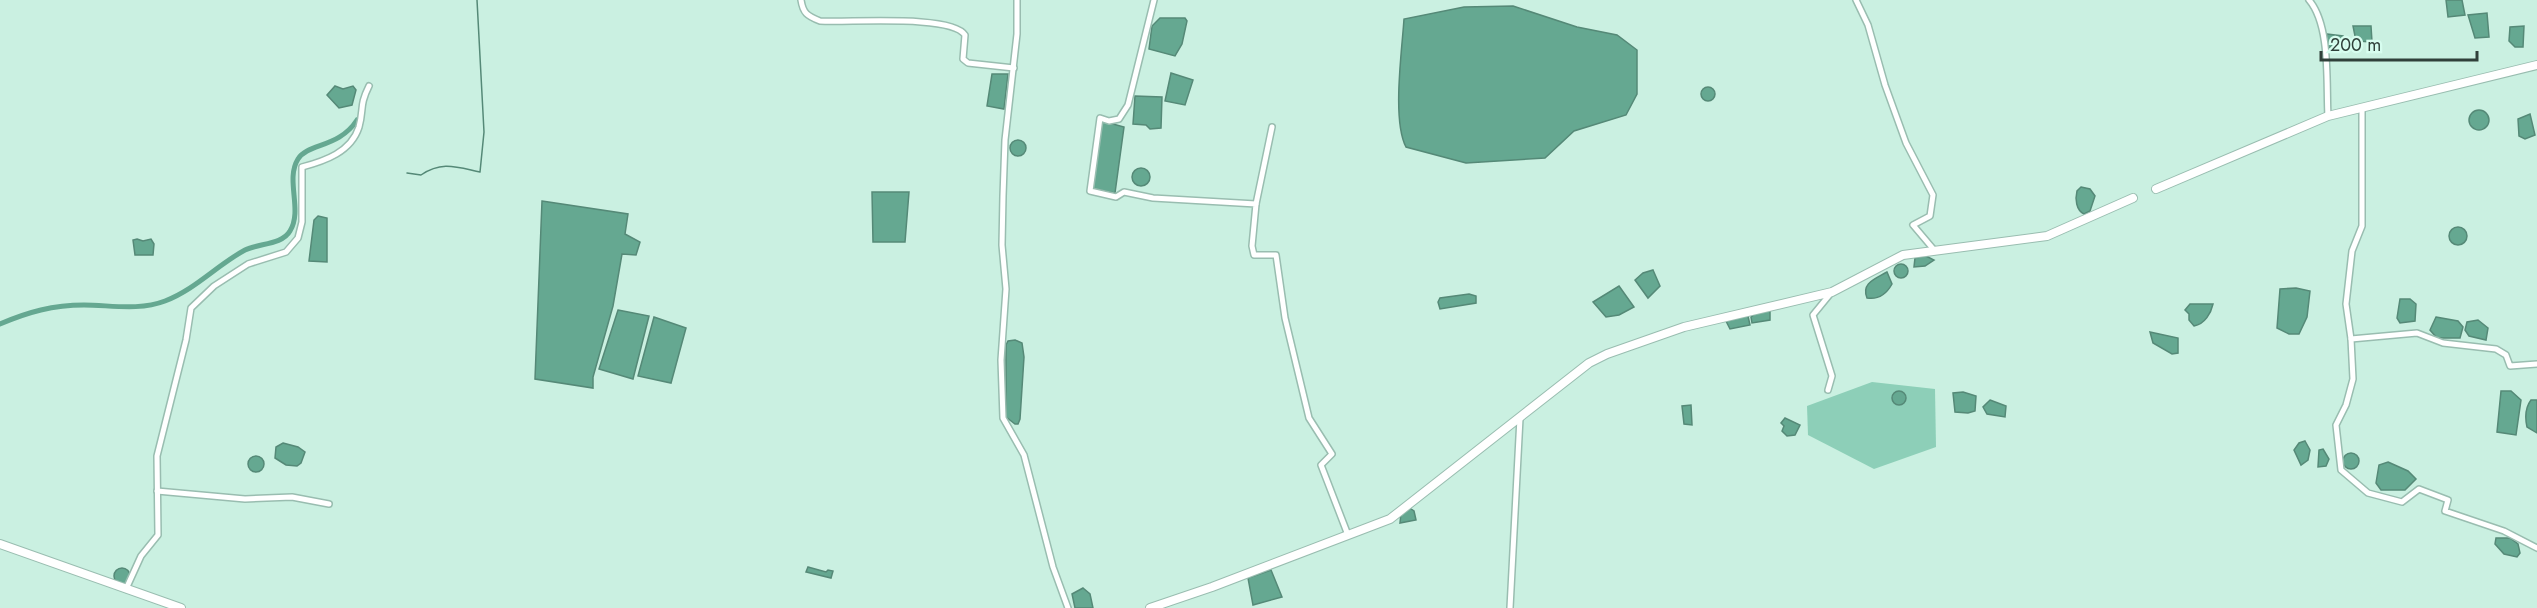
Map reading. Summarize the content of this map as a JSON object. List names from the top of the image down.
{
  "scale_bar": "200 m"
}
